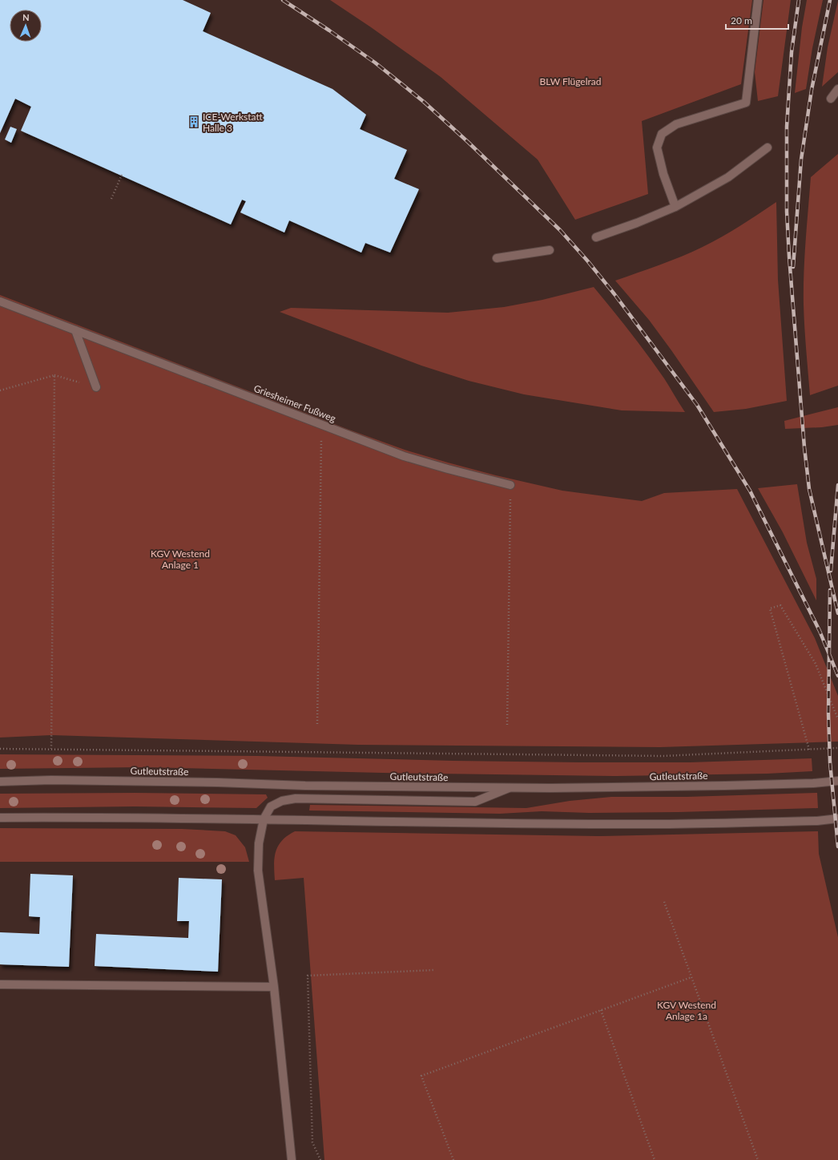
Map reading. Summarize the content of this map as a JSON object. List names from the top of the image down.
{
  "streets": {
    "main road": ["Griesheimer Fußweg", "Gutleutstraße"]
  },
  "parks": ["BLW Flügelrad", "KGV Westend Anlage 1", "KGV Westend Anlage 1a"],
  "places": {
    "building": ["ICE-Werkstatt Halle 3"]
  },
  "scale_bar": "20 m",
  "north": "top"
}
